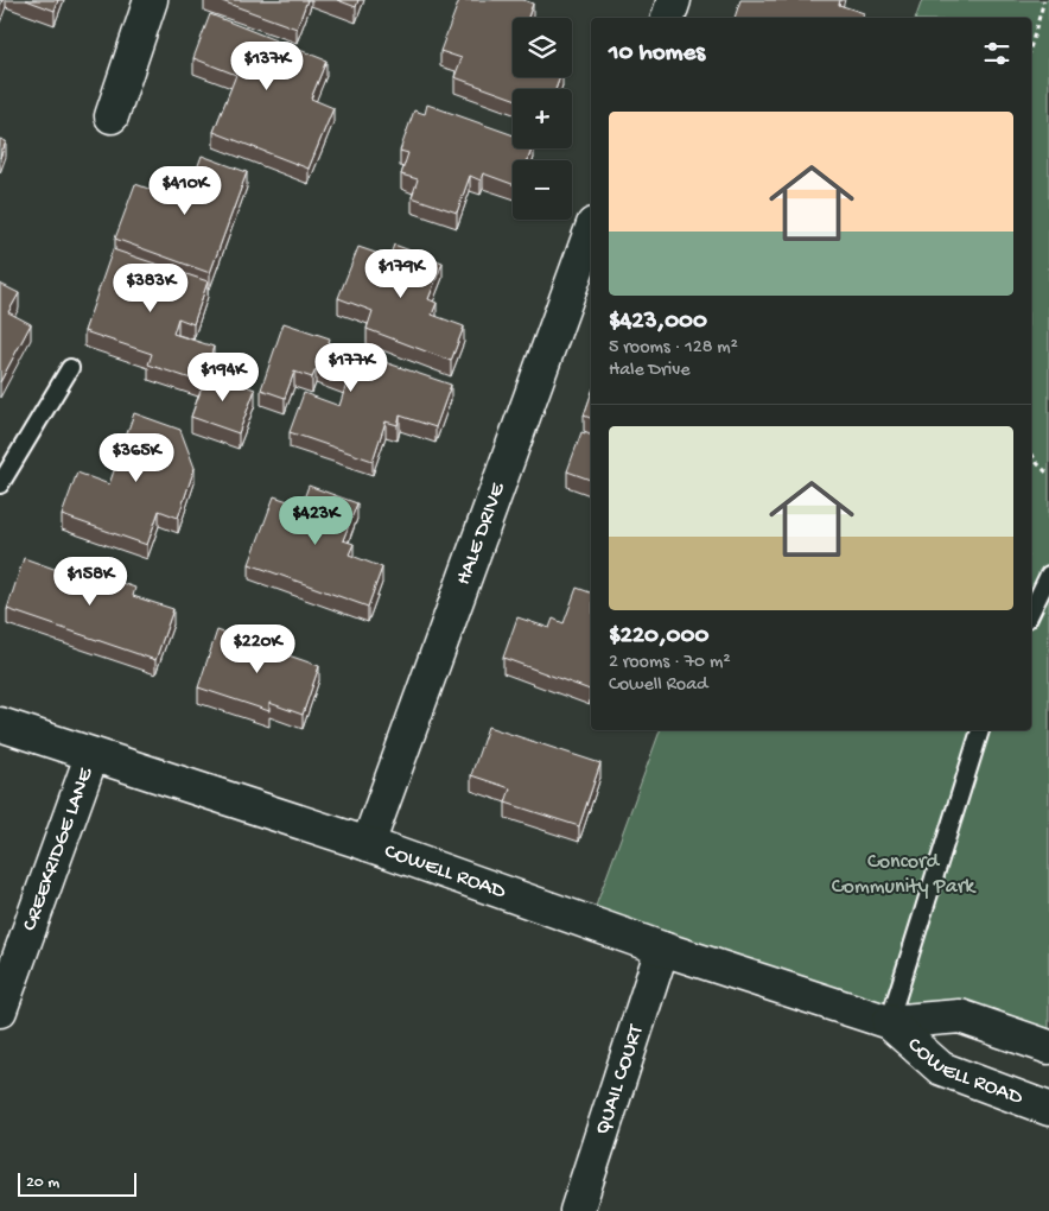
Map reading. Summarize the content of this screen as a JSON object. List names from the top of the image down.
{
  "streets": {
    "street": [
      "HALE DRIVE",
      "CREEKRIDGE LANE",
      "COWELL ROAD",
      "QUAIL COURT"
    ]
  },
  "crossings": [
    ["HALE DRIVE", "COWELL ROAD"],
    ["CREEKRIDGE LANE", "COWELL ROAD"],
    ["COWELL ROAD", "QUAIL COURT"]
  ],
  "parks": ["Concord Community Park"],
  "scale_bar": "20 m",
  "page": {
    "map_buttons": ["+", "−"],
    "heading": "10 homes",
    "price": [
      "$137K",
      "$410K",
      "$179K",
      "$383K",
      "$177K",
      "$194K",
      "$365K",
      "$423K",
      "$158K",
      "$220K"
    ],
    "list": [
      {
        "name": "$423,000",
        "note": "5 rooms · 128 m² · Hale Drive"
      },
      {
        "name": "$220,000",
        "note": "2 rooms · 70 m² · Cowell Road"
      }
    ],
    "scale": "20 m"
  }
}
